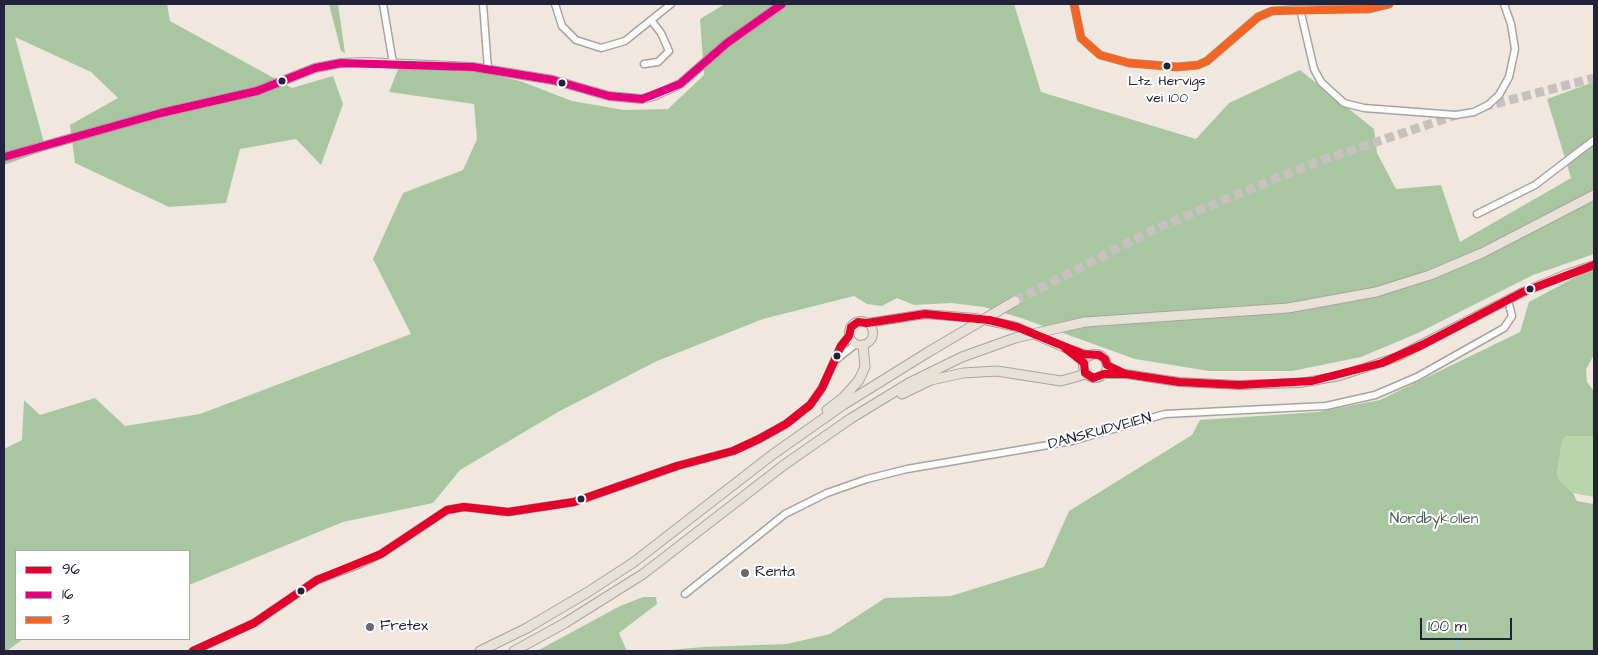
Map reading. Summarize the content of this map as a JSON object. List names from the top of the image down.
{
  "streets": {
    "street": ["DANSRUDVEIEN"]
  },
  "parks": ["Nordbykollen"],
  "places": ["Ltz. Hervigs vei 100", "Renta", "Fretex"],
  "lines": ["transit line 16", "transit line 3", "transit line 96"],
  "legend": ["96", "16", "3"],
  "scale_bar": "100 m"
}
